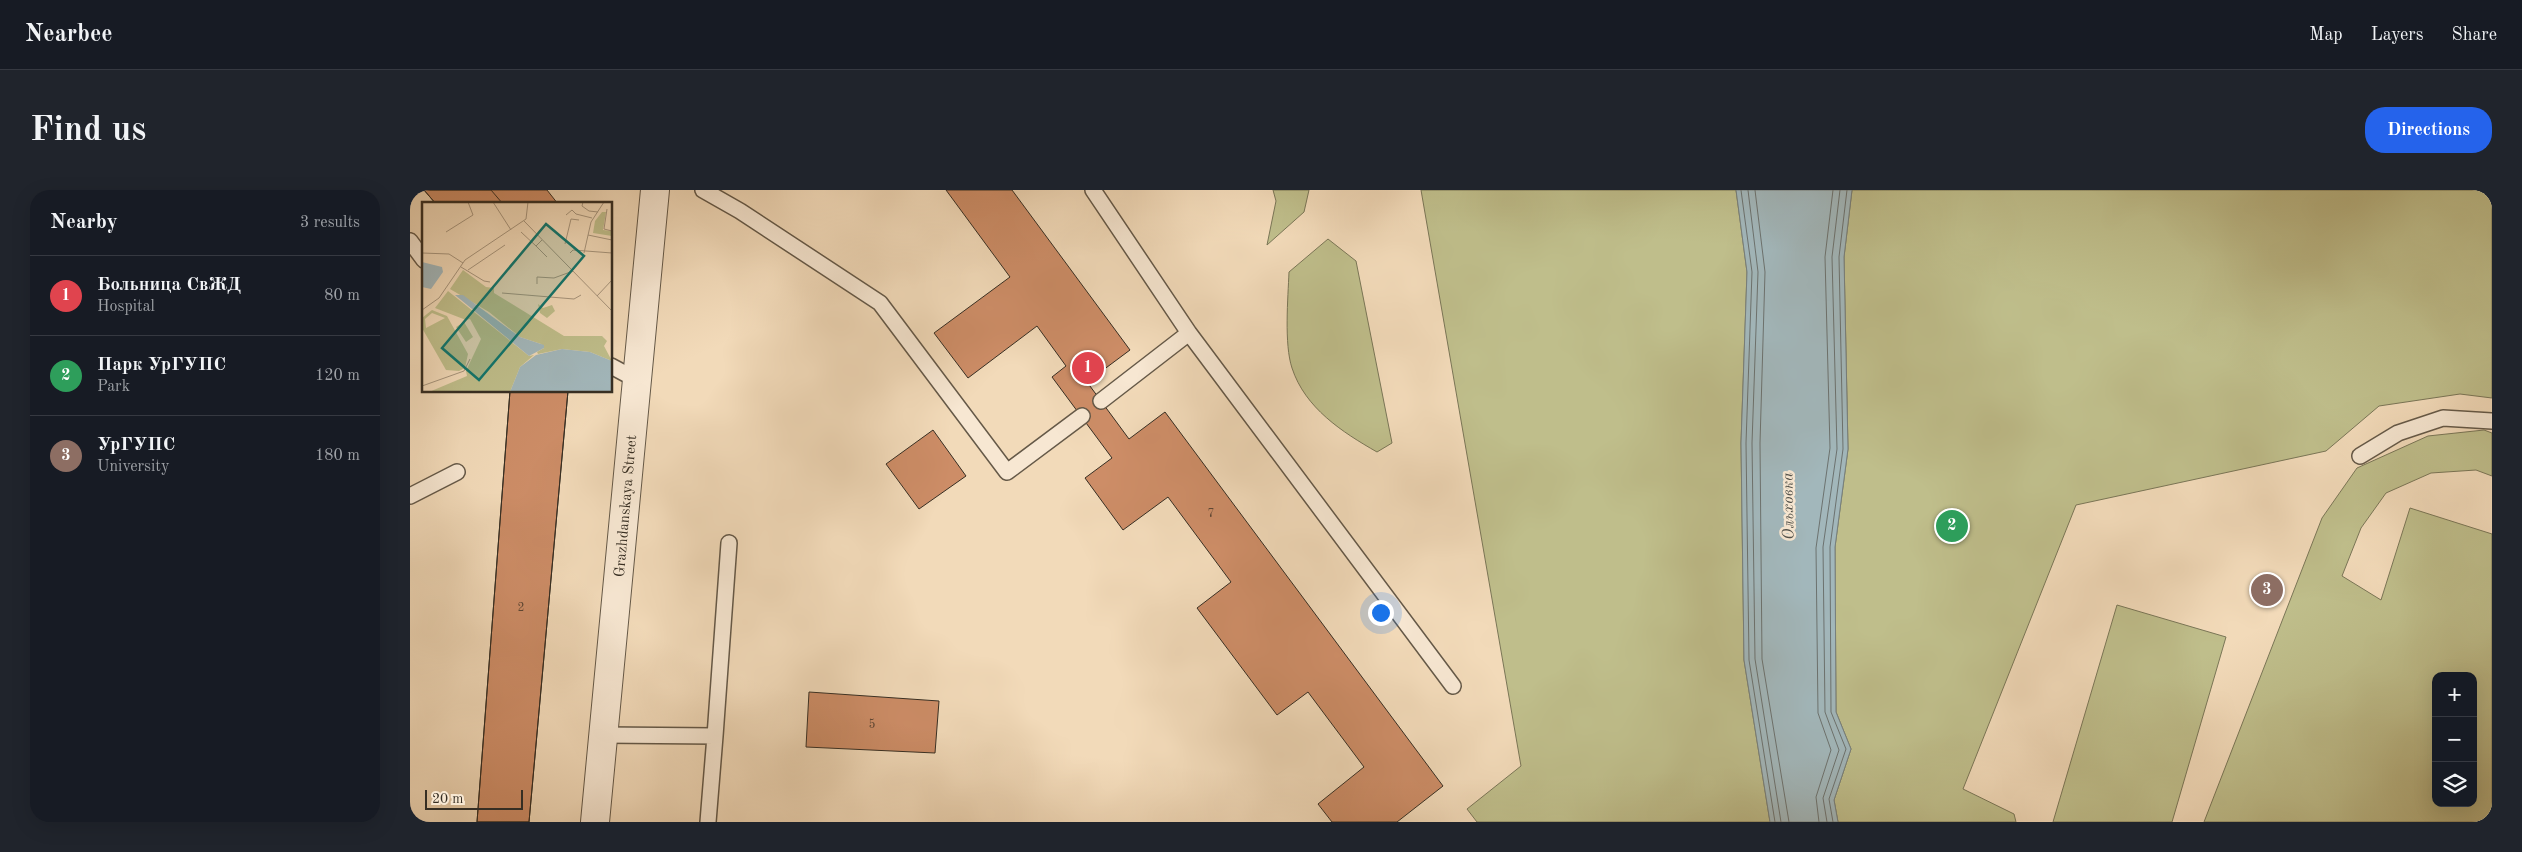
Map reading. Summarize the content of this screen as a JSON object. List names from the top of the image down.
{
  "streets": {
    "street": ["Grazhdanskaya Street"]
  },
  "water": ["Ольховка"],
  "house_numbers": ["7", "2", "5"],
  "scale_bar": "20 m",
  "page": {
    "header": "Nearbee",
    "nav": ["Map", "Layers", "Share"],
    "buttons": "Directions",
    "title": "Find us",
    "heading": ["Nearby", "3 results"],
    "list": [
      {
        "mark": "1",
        "name": "Больница СвЖД",
        "note": "Hospital",
        "value": "80 m"
      },
      {
        "mark": "2",
        "name": "Парк УрГУПС",
        "note": "Park",
        "value": "120 m"
      },
      {
        "mark": "3",
        "name": "УрГУПС",
        "note": "University",
        "value": "180 m"
      }
    ],
    "pins": ["1", "2", "3"],
    "map_buttons": ["+", "−"],
    "scale": "20 m"
  }
}
